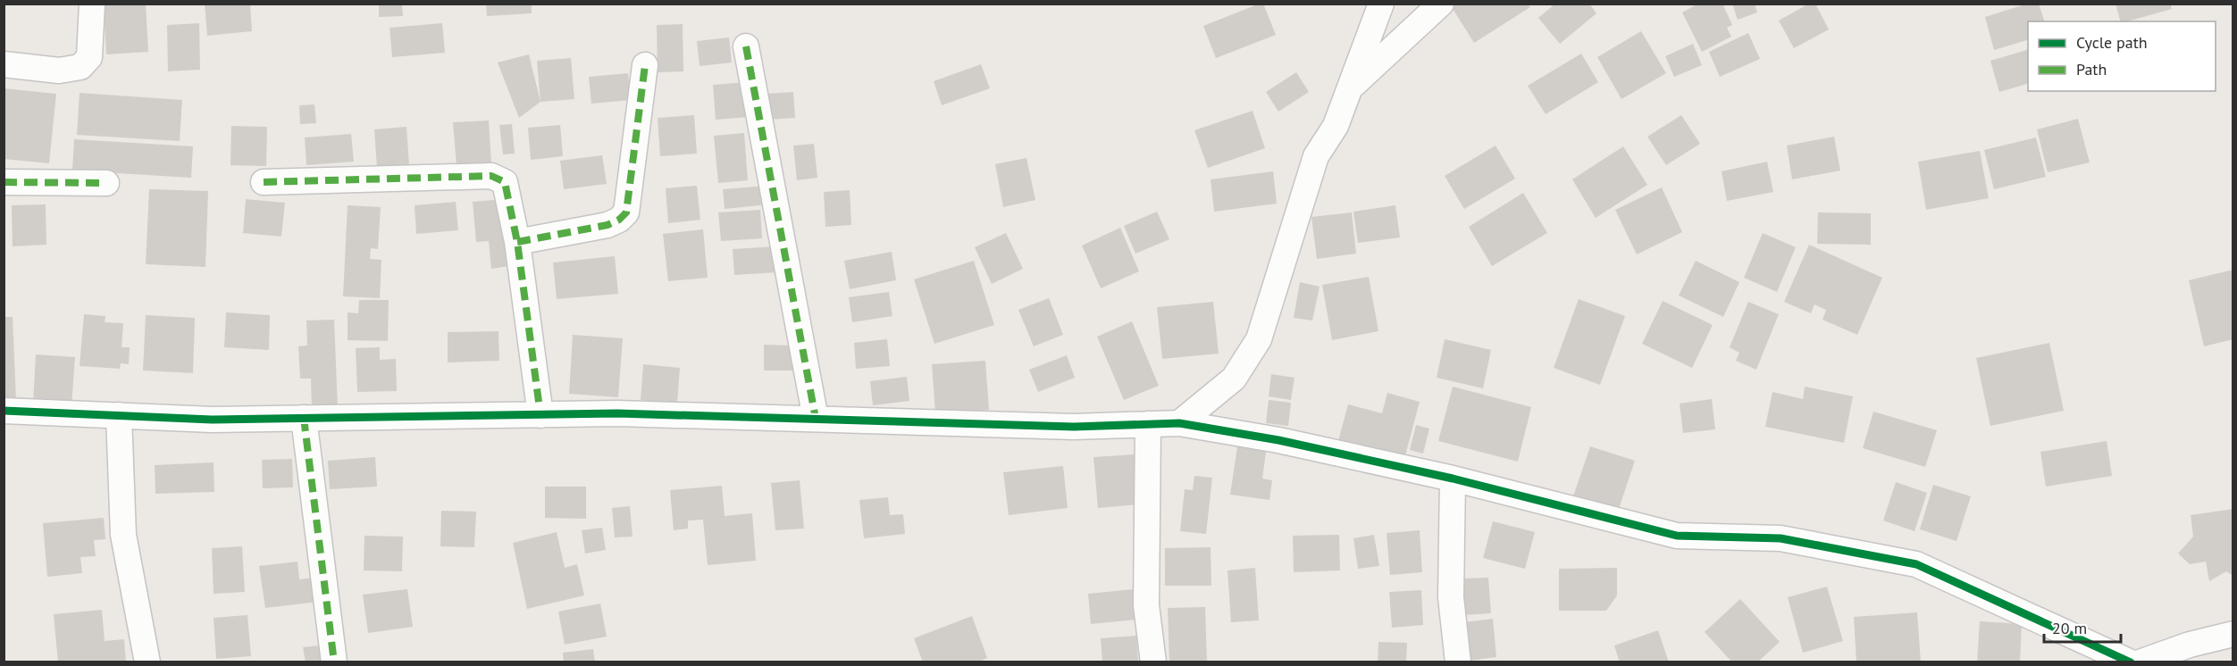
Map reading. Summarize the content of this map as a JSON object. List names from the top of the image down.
{
  "legend": ["Cycle path", "Path"],
  "scale_bar": "20 m"
}
